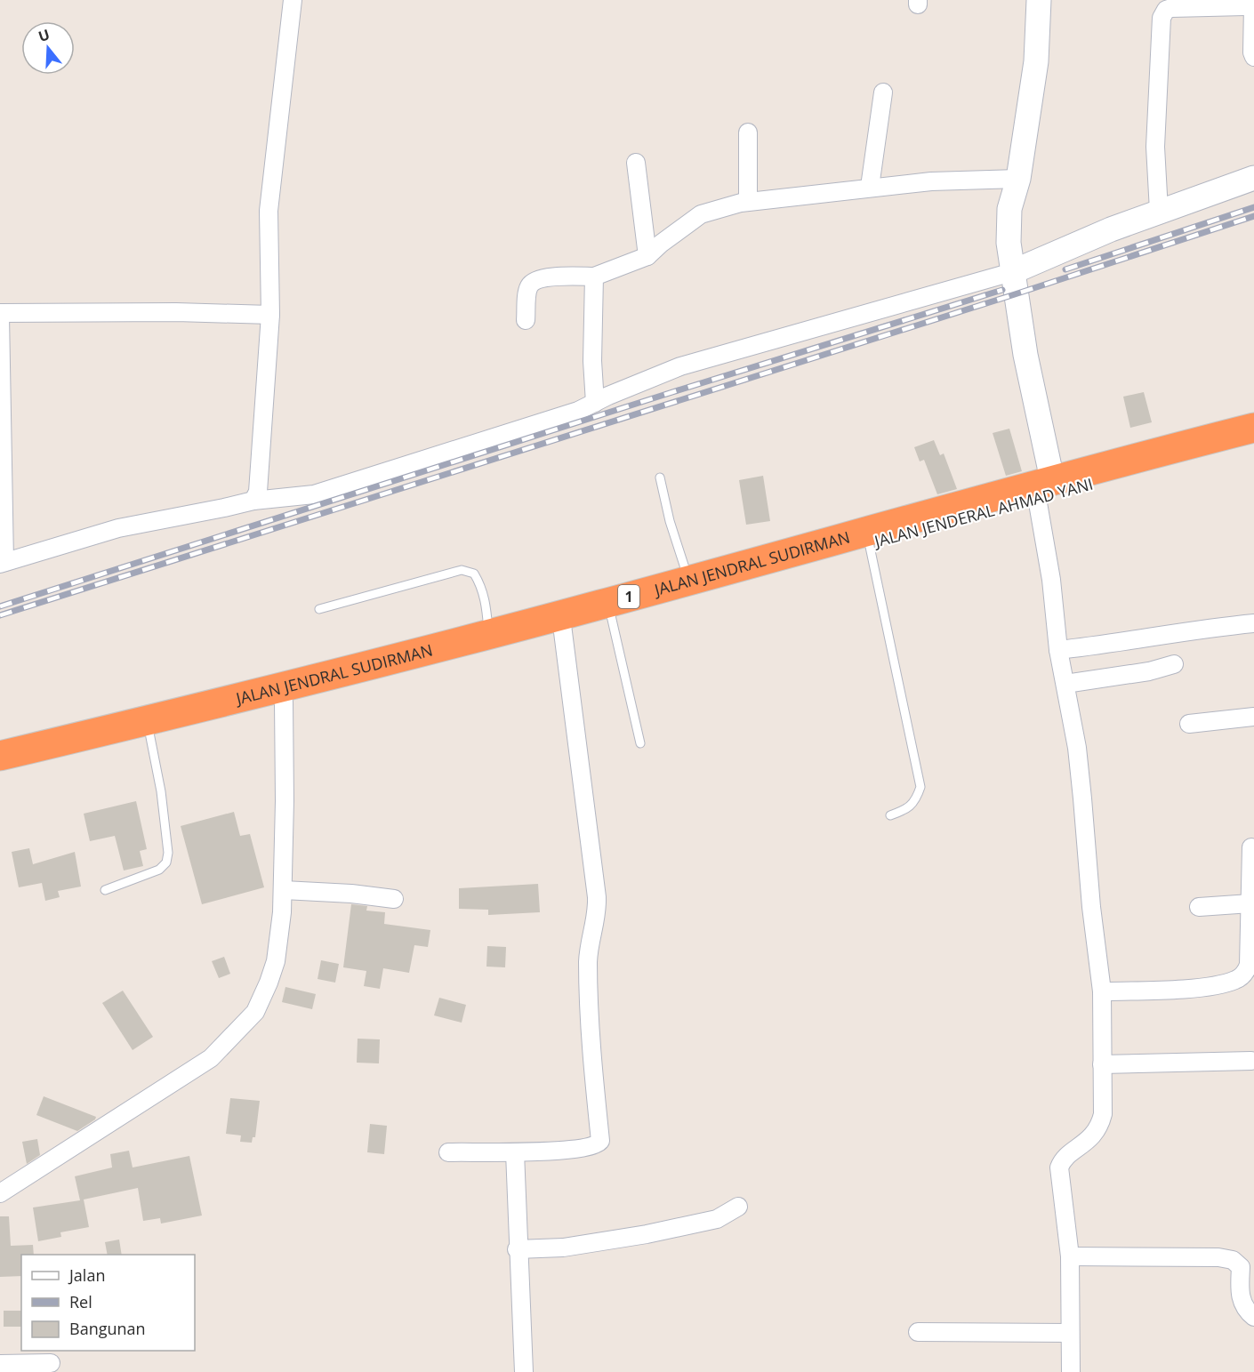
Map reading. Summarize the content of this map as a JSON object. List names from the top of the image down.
{
  "streets": {
    "highway": ["JALAN JENDERAL AHMAD YANI", "JALAN JENDRAL SUDIRMAN", "1"]
  },
  "crossings": [
    ["JALAN JENDERAL AHMAD YANI", "JALAN JENDRAL SUDIRMAN"]
  ],
  "legend": ["Jalan", "Rel", "Bangunan"],
  "north": "top"
}
